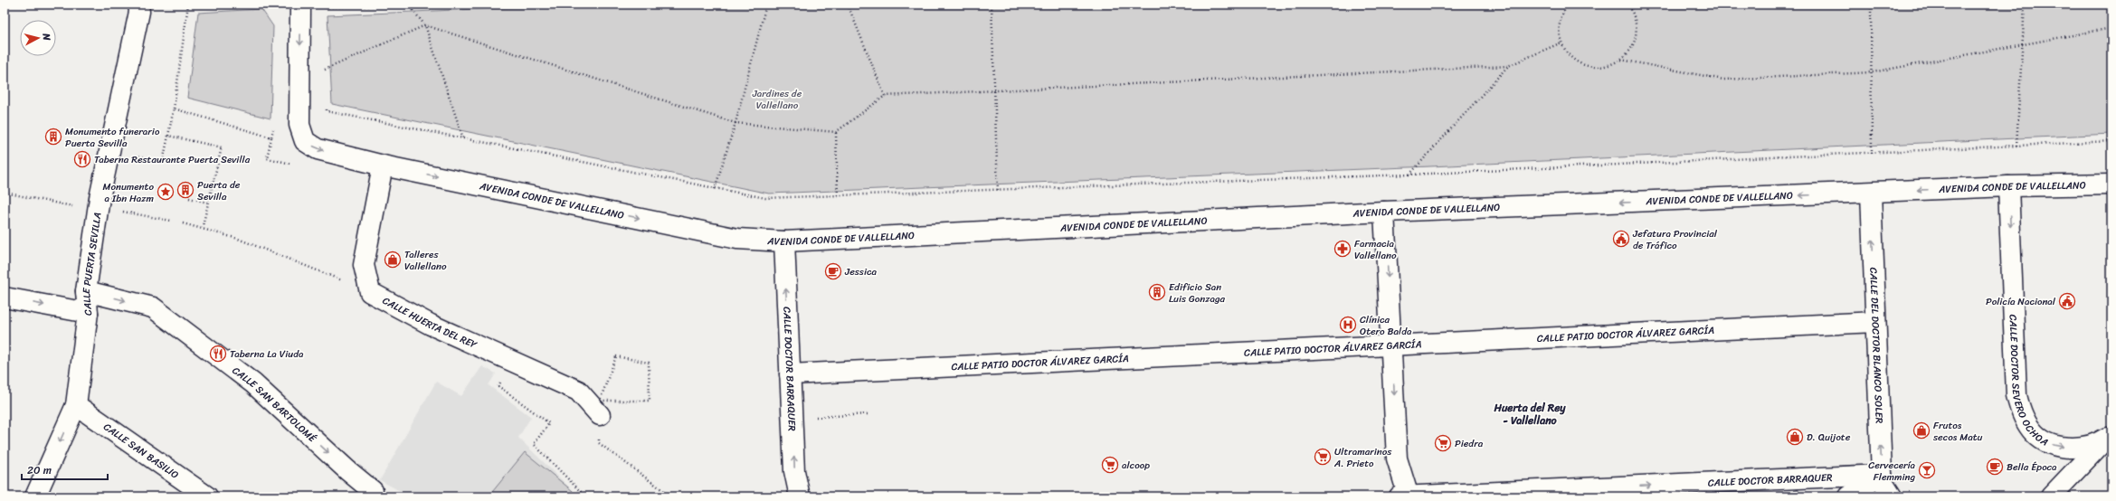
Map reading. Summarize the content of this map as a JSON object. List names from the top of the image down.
{
  "streets": {
    "street": [
      "AVENIDA CONDE DE VALLELLANO",
      "CALLE PUERTA SEVILLA",
      "CALLE HUERTA DEL REY",
      "CALLE PATIO DOCTOR ÁLVAREZ GARCÍA",
      "CALLE DEL DOCTOR BLANCO SOLER",
      "CALLE DOCTOR BARRAQUER",
      "CALLE DOCTOR SEVERO OCHOA",
      "CALLE SAN BARTOLOMÉ",
      "CALLE SAN BASILIO"
    ]
  },
  "crossings": [
    ["AVENIDA CONDE DE VALLELLANO", "CALLE DEL DOCTOR BLANCO SOLER"],
    ["AVENIDA CONDE DE VALLELLANO", "CALLE DOCTOR BARRAQUER"],
    ["AVENIDA CONDE DE VALLELLANO", "CALLE DOCTOR SEVERO OCHOA"],
    ["CALLE PUERTA SEVILLA", "CALLE SAN BARTOLOMÉ"],
    ["CALLE PUERTA SEVILLA", "CALLE SAN BASILIO"],
    ["CALLE PATIO DOCTOR ÁLVAREZ GARCÍA", "CALLE DEL DOCTOR BLANCO SOLER"],
    ["CALLE PATIO DOCTOR ÁLVAREZ GARCÍA", "CALLE DOCTOR BARRAQUER"],
    ["CALLE DEL DOCTOR BLANCO SOLER", "CALLE DOCTOR BARRAQUER"]
  ],
  "one_way": ["CALLE DEL DOCTOR BLANCO SOLER", "CALLE DOCTOR SEVERO OCHOA", "CALLE SAN BARTOLOMÉ"],
  "districts": ["Huerta del Rey - Vallellano"],
  "parks": ["Jardines de Vallellano"],
  "places": {
    "building": ["Monumento funerario Puerta Sevilla", "Puerta de Sevilla", "Edificio San Luis Gonzaga"],
    "restaurant": ["Taberna Restaurante Puerta Sevilla", "Taberna La Viuda"],
    "place": ["Monumento a Ibn Hazm"],
    "public building": ["Jefatura Provincial de Tráfico", "Policía Nacional"],
    "pharmacy": ["Farmacia Vallellano"],
    "shop": ["Talleres Vallellano", "Frutos secos Matu", "D. Quijote"],
    "cafe": ["Jessica", "Bella Época"],
    "hospital": ["Clínica Otero Balda"],
    "supermarket": ["Piedra", "Ultramarinos A. Prieto", "alcoop"],
    "bar": ["Cervecería Flemming"]
  },
  "scale_bar": "20 m",
  "north": "right"
}
